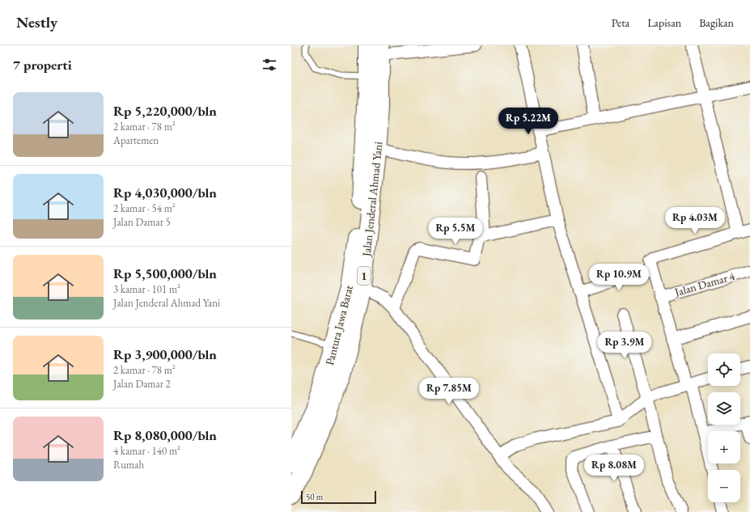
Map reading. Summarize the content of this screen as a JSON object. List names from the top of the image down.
{
  "streets": {
    "highway": ["Jalan Jenderal Ahmad Yani", "1", "Pantura Jawa Barat"],
    "street": ["Jalan Damar 4"]
  },
  "crossings": [
    ["Jalan Jenderal Ahmad Yani", "Pantura Jawa Barat"],
    ["1", "Pantura Jawa Barat"]
  ],
  "scale_bar": "50 m",
  "page": {
    "header": "Nestly",
    "nav": ["Peta", "Lapisan", "Bagikan"],
    "heading": "7 properti",
    "list": [
      {
        "name": "Rp 5,220,000/bln",
        "note": "2 kamar · 78 m² · Apartemen"
      },
      {
        "name": "Rp 4,030,000/bln",
        "note": "2 kamar · 54 m² · Jalan Damar 5"
      },
      {
        "name": "Rp 5,500,000/bln",
        "note": "3 kamar · 101 m² · Jalan Jenderal Ahmad Yani"
      },
      {
        "name": "Rp 3,900,000/bln",
        "note": "2 kamar · 78 m² · Jalan Damar 2"
      },
      {
        "name": "Rp 8,080,000/bln",
        "note": "4 kamar · 140 m² · Rumah"
      }
    ],
    "price": [
      "Rp 5.22M",
      "Rp 4.03M",
      "Rp 5.5M",
      "Rp 10.9M",
      "Rp 3.9M",
      "Rp 7.85M",
      "Rp 8.08M"
    ],
    "map_buttons": ["+", "−"],
    "scale": "50 m"
  }
}
